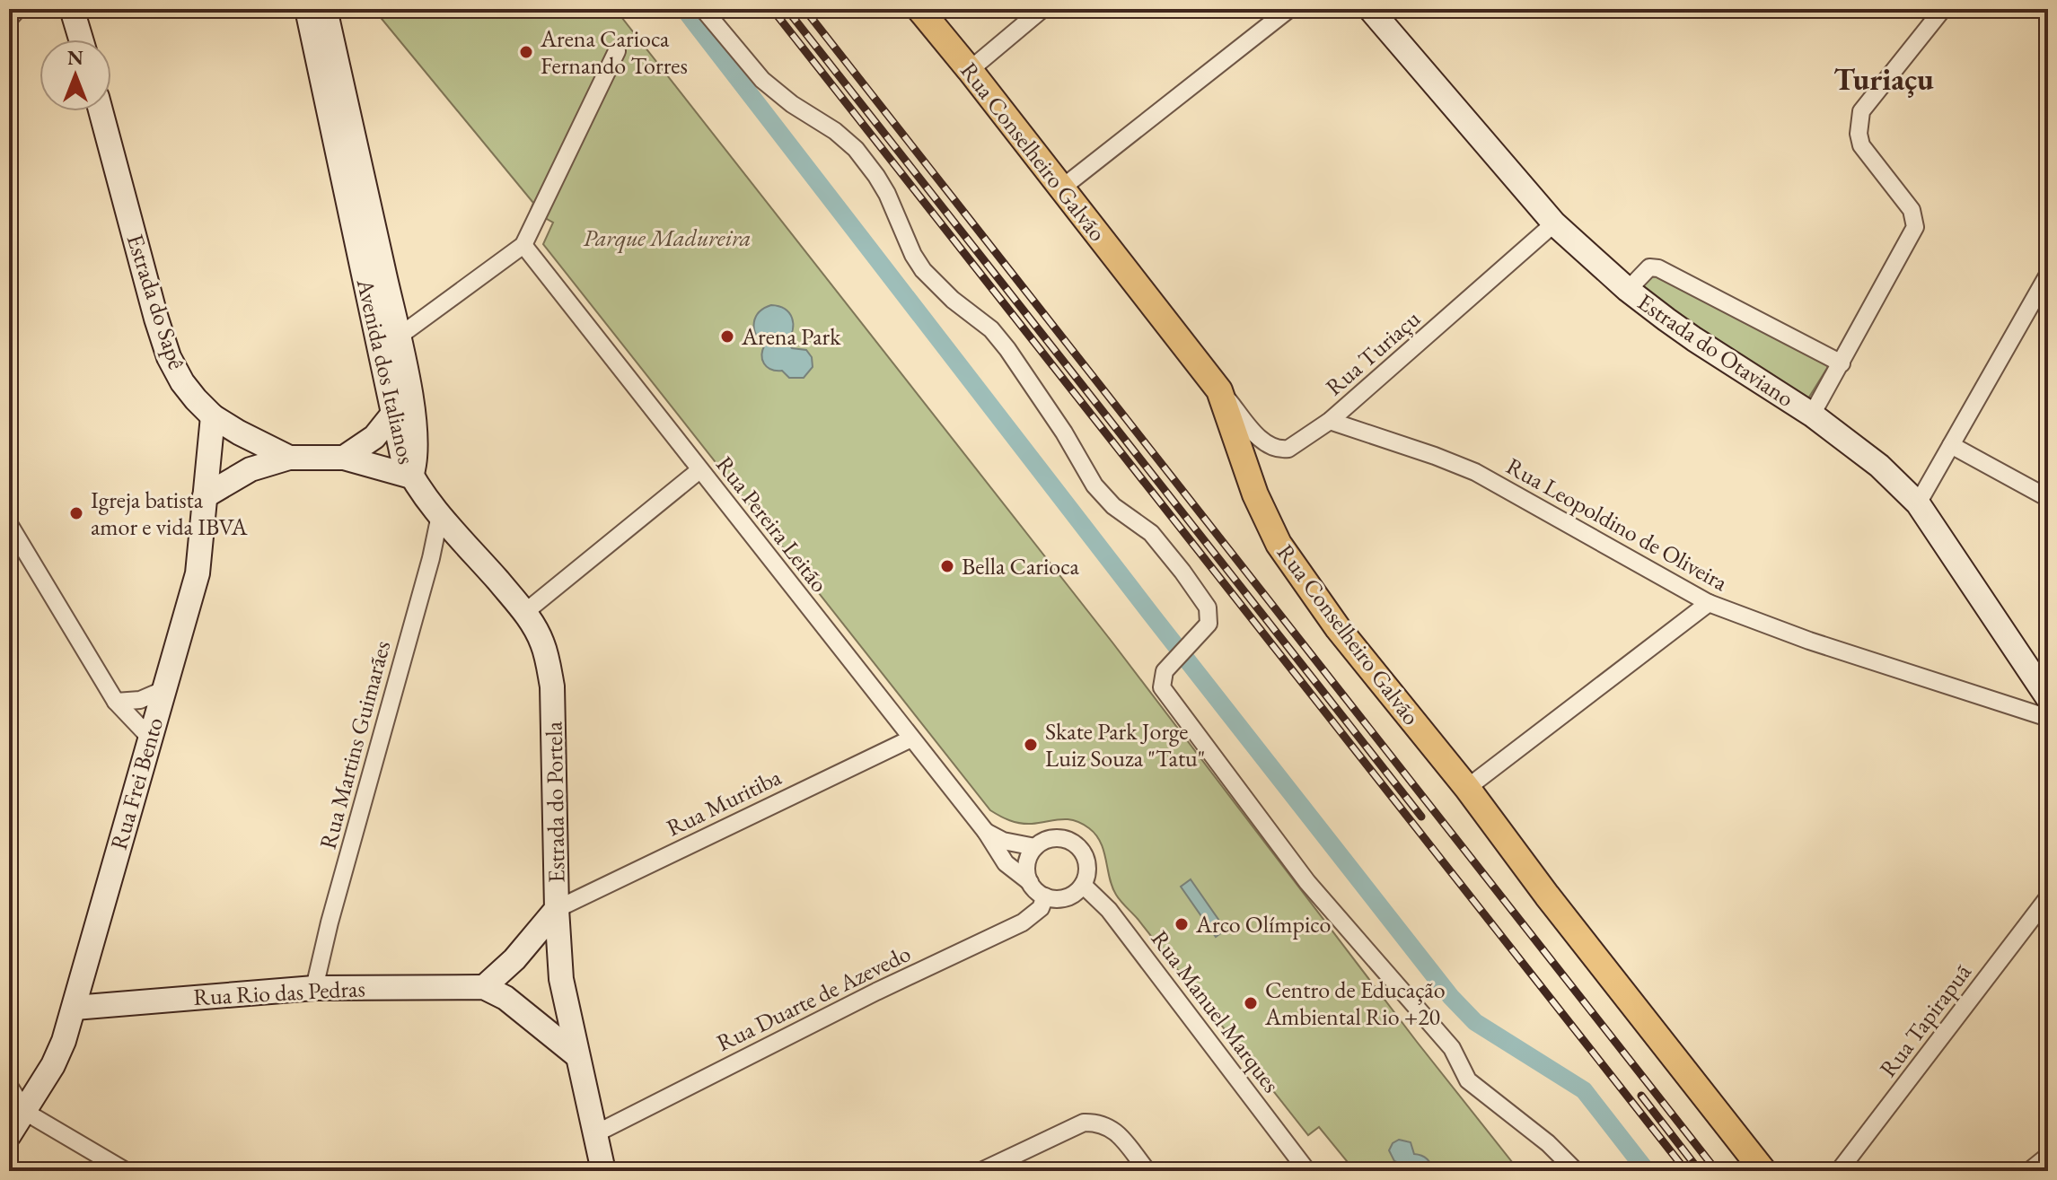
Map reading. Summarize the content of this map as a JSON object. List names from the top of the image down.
{
  "streets": {
    "main road": ["Rua Conselheiro Galvão"],
    "street": [
      "Estrada do Sapê",
      "Estrada do Otaviano",
      "Rua Turiaçu",
      "Avenida dos Italianos",
      "Rua Pereira Leitão",
      "Rua Leopoldino de Oliveira",
      "Rua Martins Guimarães",
      "Rua Frei Bento",
      "Estrada do Portela",
      "Rua Muritiba",
      "Rua Rio das Pedras",
      "Rua Duarte de Azevedo",
      "Rua Manuel Marques",
      "Rua Tapirapuã"
    ]
  },
  "crossings": [
    ["Rua Conselheiro Galvão", "Rua Turiaçu"],
    ["Estrada do Sapê", "Avenida dos Italianos"],
    ["Estrada do Sapê", "Rua Frei Bento"],
    ["Estrada do Sapê", "Estrada do Portela"],
    ["Estrada do Otaviano", "Rua Turiaçu"],
    ["Rua Turiaçu", "Rua Leopoldino de Oliveira"],
    ["Avenida dos Italianos", "Estrada do Portela"],
    ["Rua Pereira Leitão", "Rua Muritiba"],
    ["Rua Pereira Leitão", "Rua Duarte de Azevedo"],
    ["Rua Pereira Leitão", "Rua Manuel Marques"],
    ["Rua Martins Guimarães", "Estrada do Portela"],
    ["Rua Martins Guimarães", "Rua Rio das Pedras"],
    ["Rua Frei Bento", "Rua Rio das Pedras"],
    ["Estrada do Portela", "Rua Muritiba"],
    ["Estrada do Portela", "Rua Duarte de Azevedo"],
    ["Rua Duarte de Azevedo", "Rua Manuel Marques"]
  ],
  "districts": ["Turiaçu"],
  "parks": ["Parque Madureira"],
  "places": [
    "Arena Carioca Fernando Torres",
    "Arena Park",
    "Igreja batista amor e vida IBVA",
    "Bella Carioca",
    "Skate Park Jorge Luiz Souza \"Tatu\"",
    "Arco Olímpico",
    "Centro de Educação Ambiental Rio +20"
  ],
  "north": "top"
}
